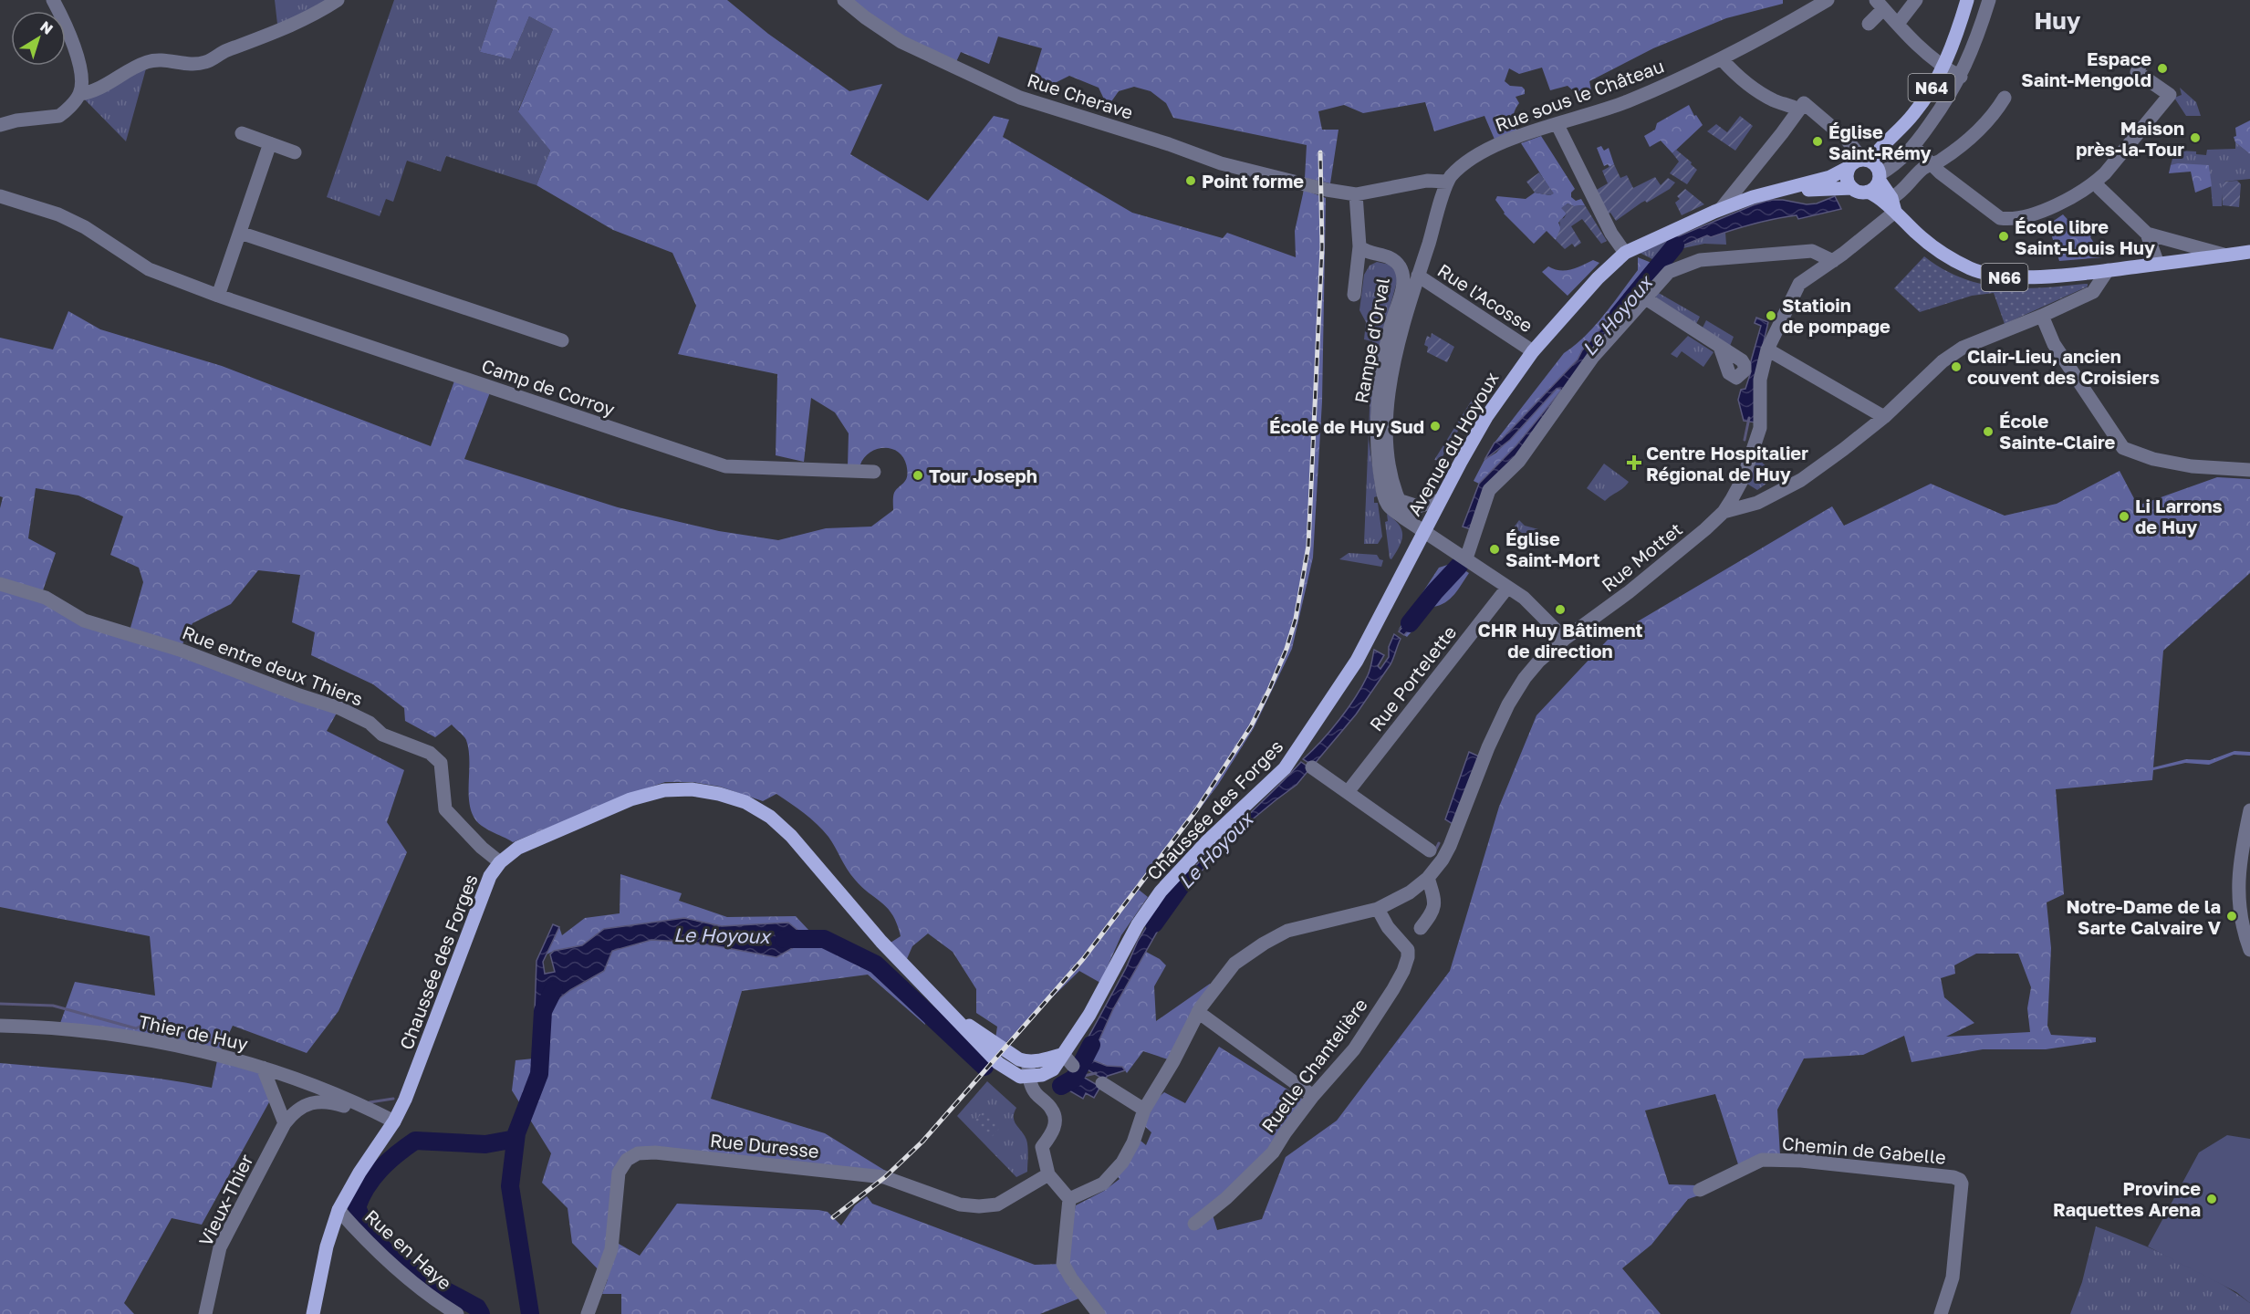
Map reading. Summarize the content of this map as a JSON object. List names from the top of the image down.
{
  "streets": {
    "main road": [
      "N64",
      "N66",
      "Avenue du Hoyoux",
      "Chaussée des Forges"
    ],
    "street": [
      "Rue sous le Château",
      "Rue Cherave",
      "Rue l'Acosse",
      "Rampe d'Orval",
      "Camp de Corroy",
      "Rue Mottet",
      "Rue entre deux Thiers",
      "Rue Portelette",
      "Thier de Huy",
      "Ruelle Chantelière",
      "Rue Duresse",
      "Chemin de Gabelle",
      "Vieux-Thier",
      "Rue en Haye"
    ]
  },
  "crossings": [
    ["N64", "N66"],
    ["N64", "Avenue du Hoyoux"],
    ["N66", "Avenue du Hoyoux"],
    ["Rue l'Acosse", "Avenue du Hoyoux"],
    ["Rampe d'Orval", "Avenue du Hoyoux"],
    ["Rampe d'Orval", "Rue Mottet"],
    ["Rampe d'Orval", "Rue Portelette"],
    ["Rampe d'Orval", "Chaussée des Forges"],
    ["Avenue du Hoyoux", "Chaussée des Forges"],
    ["Rue Mottet", "Ruelle Chantelière"],
    ["Rue entre deux Thiers", "Chaussée des Forges"],
    ["Chaussée des Forges", "Thier de Huy"],
    ["Chaussée des Forges", "Rue en Haye"],
    ["Thier de Huy", "Vieux-Thier"]
  ],
  "districts": ["Huy"],
  "water": ["Le Hoyoux"],
  "places": {
    "other": [
      "Espace Saint-Mengold",
      "Maison près-la-Tour",
      "Église Saint-Rémy",
      "Point forme",
      "École libre Saint-Louis Huy",
      "Statioin de pompage",
      "Clair-Lieu, ancien couvent des Croisiers",
      "École de Huy Sud",
      "École Sainte-Claire",
      "Tour Joseph",
      "Li Larrons de Huy",
      "Église Saint-Mort",
      "CHR Huy Bâtiment de direction",
      "Notre-Dame de la Sarte Calvaire V",
      "Province Raquettes Arena"
    ],
    "health": ["Centre Hospitalier Régional de Huy"]
  },
  "north": "top right"
}
